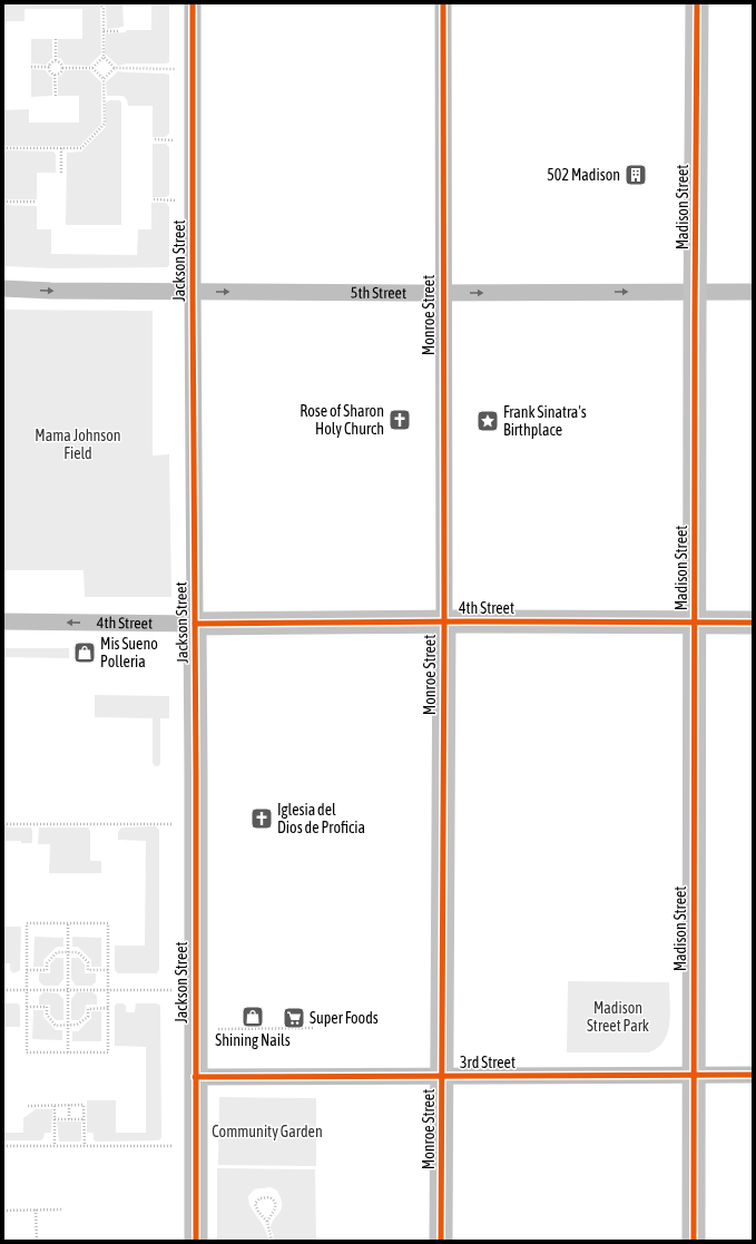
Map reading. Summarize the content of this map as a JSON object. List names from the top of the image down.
{
  "streets": {
    "street": [
      "Madison Street",
      "Jackson Street",
      "5th Street",
      "Monroe Street",
      "4th Street",
      "3rd Street"
    ]
  },
  "crossings": [
    ["Madison Street", "5th Street"],
    ["Madison Street", "4th Street"],
    ["Madison Street", "3rd Street"],
    ["Jackson Street", "5th Street"],
    ["Jackson Street", "4th Street"],
    ["Jackson Street", "3rd Street"],
    ["5th Street", "Monroe Street"],
    ["Monroe Street", "4th Street"],
    ["Monroe Street", "3rd Street"]
  ],
  "one_way": ["5th Street"],
  "parks": ["Mama Johnson Field", "Madison Street Park", "Community Garden"],
  "places": {
    "building": ["502 Madison"],
    "church": ["Rose of Sharon Holy Church", "Iglesia del Dios de Proficia"],
    "place": ["Frank Sinatra's Birthplace"],
    "shop": ["Mis Sueno Polleria", "Shining Nails"],
    "supermarket": ["Super Foods"]
  }
}
